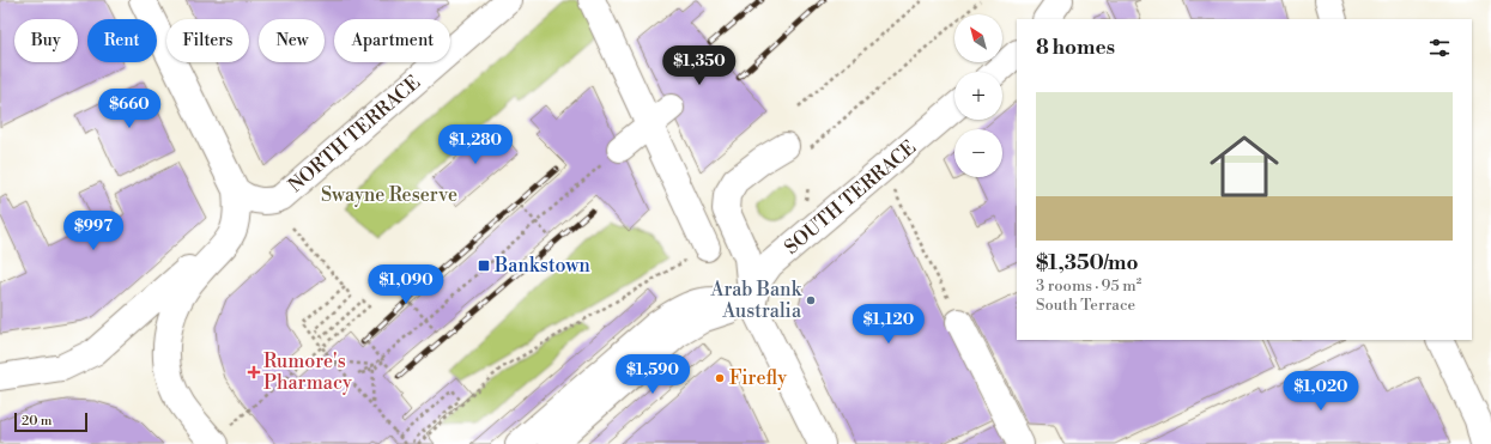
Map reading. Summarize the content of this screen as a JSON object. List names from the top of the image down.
{
  "streets": {
    "street": ["NORTH TERRACE", "SOUTH TERRACE"]
  },
  "parks": ["Swayne Reserve"],
  "places": {
    "transit": ["Bankstown"],
    "other": ["Arab Bank Australia", "Firefly"],
    "health": ["Rumore's Pharmacy"]
  },
  "scale_bar": "20 m",
  "north": "top left",
  "page": {
    "map_buttons": ["+", "−"],
    "chip": [
      "Buy",
      "Rent",
      "Filters",
      "New",
      "Apartment"
    ],
    "heading": "8 homes",
    "price": [
      "$1,350",
      "$660",
      "$1,280",
      "$997",
      "$1,090",
      "$1,120",
      "$1,590",
      "$1,020"
    ],
    "list": [
      {
        "name": "$1,350/mo",
        "note": "3 rooms · 95 m² · South Terrace"
      }
    ],
    "scale": "20 m"
  }
}
